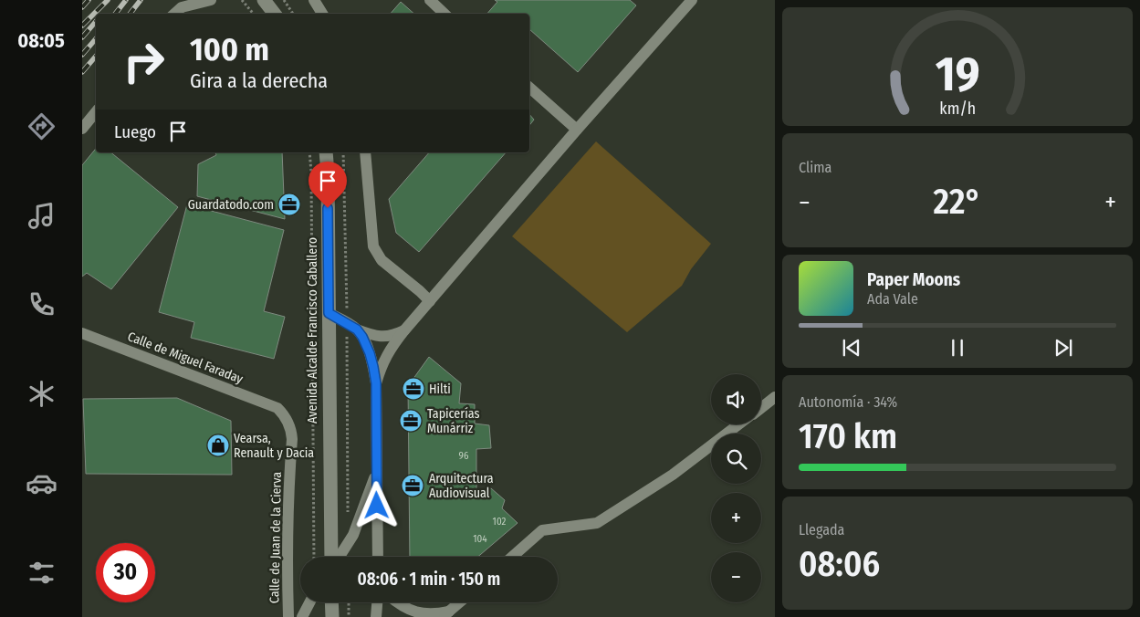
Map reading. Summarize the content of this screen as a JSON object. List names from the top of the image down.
{
  "streets": {
    "main road": ["Avenida Alcalde Francisco Caballero"],
    "street": ["Calle de Miguel Faraday", "Calle de Juan de la Cierva"]
  },
  "crossings": [
    ["Calle de Miguel Faraday", "Calle de Juan de la Cierva"]
  ],
  "places": {
    "office": [
      "Guardatodo.com",
      "Hilti",
      "Tapicerías Munárriz",
      "Arquitectura Audiovisual"
    ],
    "shop": ["Vearsa, Renault y Dacia"]
  },
  "house_numbers": ["96", "102", "104"],
  "page": {
    "tabs": "08:05",
    "turn": ["100 m", "Gira a la derecha"],
    "then": "Luego",
    "tile": [
      "Clima",
      ["Autonomía · 34%", "170 km"],
      ["Llegada", "08:06"]
    ],
    "heat": ["−", "22°", "+"],
    "song": ["Paper Moons", "Ada Vale"],
    "map_buttons": ["+", "−"],
    "limit": "30",
    "trip": "08:06 · 1 min · 150 m",
    "gauge": ["19", "km/h"]
  }
}
